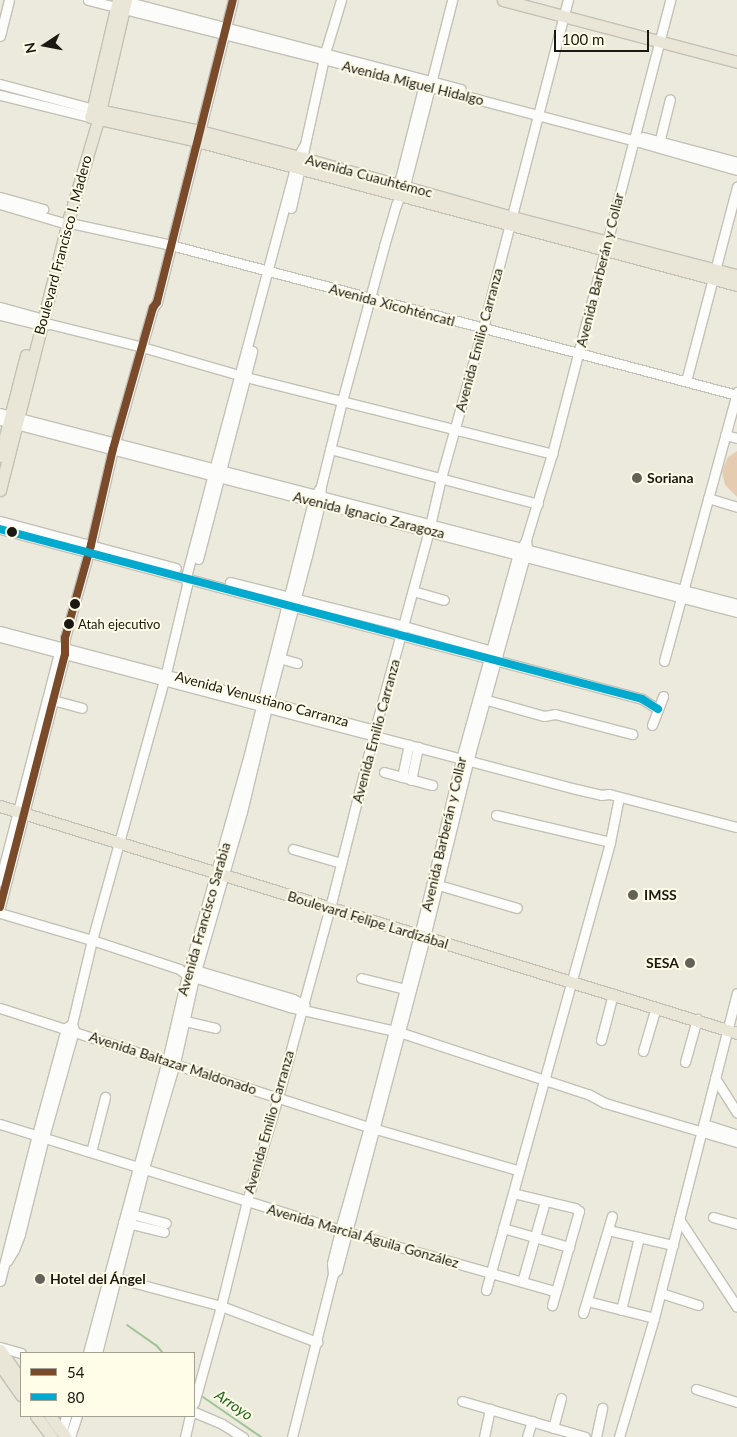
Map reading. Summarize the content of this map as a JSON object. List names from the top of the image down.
{
  "streets": {
    "main road": ["Avenida Cuauhtémoc", "Boulevard Francisco I. Madero", "Boulevard Felipe Lardizábal"],
    "street": [
      "Avenida Miguel Hidalgo",
      "Avenida Barberán y Collar",
      "Avenida Xicohténcatl",
      "Avenida Emilio Carranza",
      "Avenida Ignacio Zaragoza",
      "Avenida Venustiano Carranza",
      "Avenida Francisco Sarabia",
      "Avenida Baltazar Maldonado",
      "Avenida Marcial Águila González"
    ]
  },
  "crossings": [
    ["Avenida Miguel Hidalgo", "Boulevard Francisco I. Madero"],
    ["Avenida Miguel Hidalgo", "Avenida Barberán y Collar"],
    ["Avenida Miguel Hidalgo", "Avenida Emilio Carranza"],
    ["Avenida Miguel Hidalgo", "Avenida Francisco Sarabia"],
    ["Avenida Cuauhtémoc", "Boulevard Francisco I. Madero"],
    ["Avenida Cuauhtémoc", "Avenida Barberán y Collar"],
    ["Avenida Cuauhtémoc", "Avenida Emilio Carranza"],
    ["Avenida Cuauhtémoc", "Avenida Francisco Sarabia"],
    ["Boulevard Francisco I. Madero", "Avenida Xicohténcatl"],
    ["Boulevard Francisco I. Madero", "Avenida Ignacio Zaragoza"],
    ["Avenida Barberán y Collar", "Avenida Xicohténcatl"],
    ["Avenida Barberán y Collar", "Avenida Ignacio Zaragoza"],
    ["Avenida Barberán y Collar", "Avenida Venustiano Carranza"],
    ["Avenida Barberán y Collar", "Boulevard Felipe Lardizábal"],
    ["Avenida Barberán y Collar", "Avenida Baltazar Maldonado"],
    ["Avenida Barberán y Collar", "Avenida Marcial Águila González"],
    ["Avenida Xicohténcatl", "Avenida Emilio Carranza"],
    ["Avenida Xicohténcatl", "Avenida Francisco Sarabia"],
    ["Avenida Emilio Carranza", "Avenida Ignacio Zaragoza"],
    ["Avenida Emilio Carranza", "Avenida Venustiano Carranza"],
    ["Avenida Emilio Carranza", "Boulevard Felipe Lardizábal"],
    ["Avenida Emilio Carranza", "Avenida Baltazar Maldonado"],
    ["Avenida Emilio Carranza", "Avenida Marcial Águila González"],
    ["Avenida Ignacio Zaragoza", "Avenida Francisco Sarabia"],
    ["Avenida Venustiano Carranza", "Avenida Francisco Sarabia"],
    ["Avenida Francisco Sarabia", "Boulevard Felipe Lardizábal"],
    ["Avenida Francisco Sarabia", "Avenida Baltazar Maldonado"],
    ["Avenida Francisco Sarabia", "Avenida Marcial Águila González"]
  ],
  "water": ["Arroyo"],
  "places": [
    "Soriana",
    "Atah ejecutivo",
    "IMSS",
    "SESA",
    "Hotel del Ángel"
  ],
  "lines": ["transit line 54", "transit line 80"],
  "legend": ["54", "80"],
  "scale_bar": "100 m",
  "north": "left"
}
